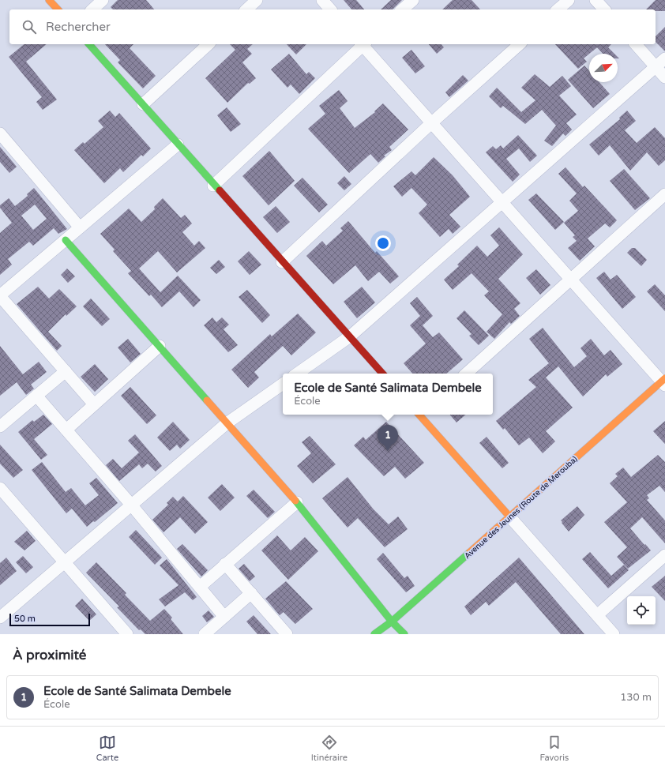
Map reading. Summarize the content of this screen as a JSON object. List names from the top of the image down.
{
  "streets": {
    "street": ["Avenue des Jeunes (Route de Merouba)"]
  },
  "scale_bar": "50 m",
  "north": "top right",
  "page": {
    "search": "Rechercher",
    "popup": ["Ecole de Santé Salimata Dembele", "École"],
    "pins": "1",
    "scale": "50 m",
    "heading": "À proximité",
    "list": [
      {
        "mark": "1",
        "name": "Ecole de Santé Salimata Dembele",
        "note": "École",
        "value": "130 m"
      }
    ],
    "nav": ["Carte", "Itinéraire", "Favoris"]
  }
}
